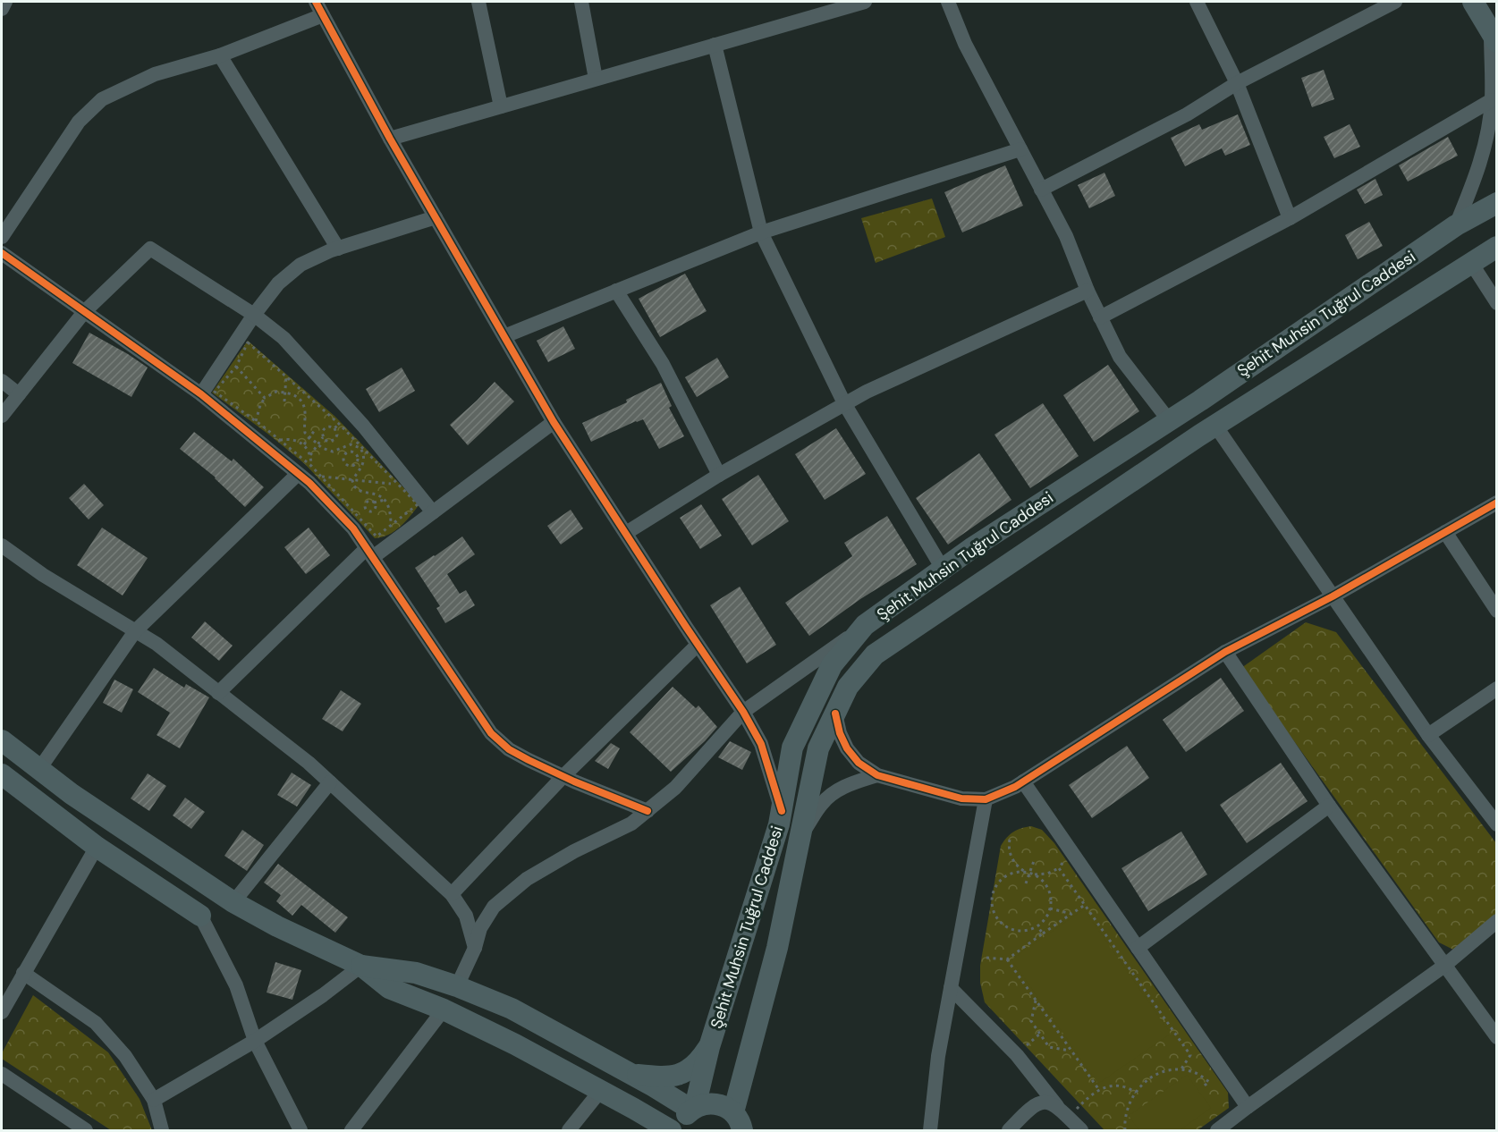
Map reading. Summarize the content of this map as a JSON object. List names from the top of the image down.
{
  "streets": {
    "main road": ["Şehit Muhsin Tuğrul Caddesi"]
  }
}
